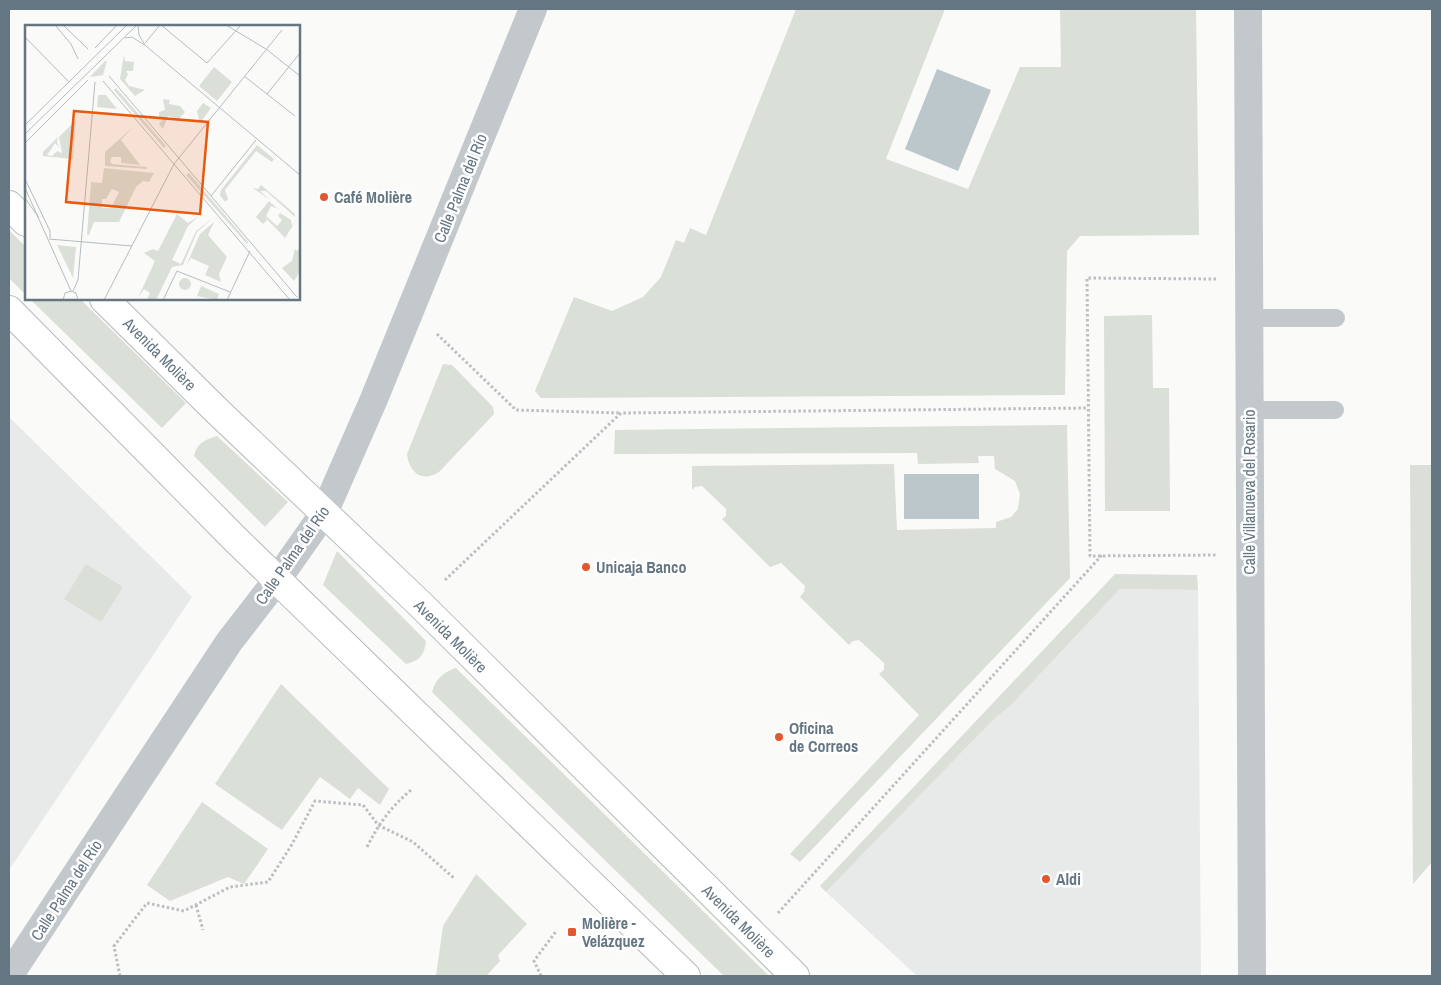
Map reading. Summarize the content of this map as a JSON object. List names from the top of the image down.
{
  "streets": {
    "main road": ["Avenida Molière"],
    "street": ["Calle Palma del Río", "Calle Villanueva del Rosario"]
  },
  "crossings": [
    ["Calle Palma del Río", "Avenida Molière"]
  ],
  "places": {
    "other": [
      "Café Molière",
      "Unicaja Banco",
      "Oficina de Correos",
      "Aldi"
    ],
    "transit": ["Molière - Velázquez"]
  }
}
